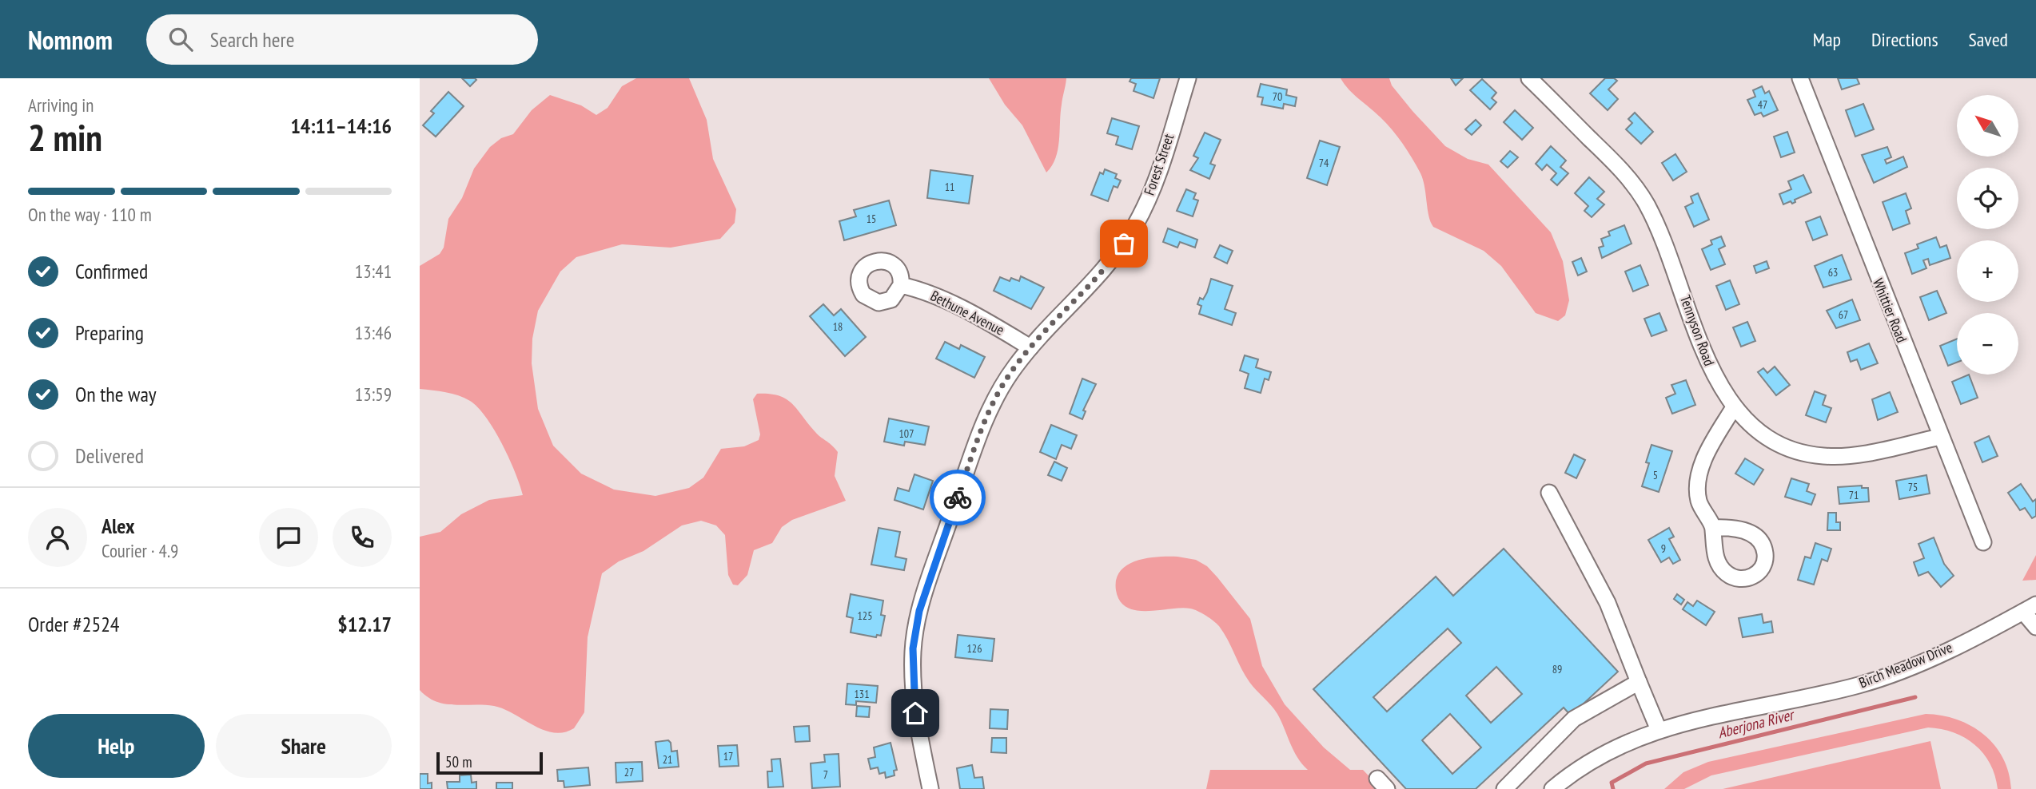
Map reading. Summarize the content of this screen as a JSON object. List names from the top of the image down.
{
  "streets": {
    "street": [
      "Forest Street",
      "Whittier Road",
      "Bethune Avenue",
      "Tennyson Road",
      "Birch Meadow Drive"
    ]
  },
  "crossings": [
    ["Forest Street", "Bethune Avenue"],
    ["Whittier Road", "Tennyson Road"]
  ],
  "water": ["Aberjona River"],
  "house_numbers": [
    "70",
    "47",
    "74",
    "11",
    "15",
    "63",
    "67",
    "18",
    "107",
    "5",
    "75",
    "71",
    "9",
    "125",
    "126",
    "89",
    "131",
    "17",
    "21",
    "27",
    "7"
  ],
  "scale_bar": "50 m",
  "north": "top left",
  "page": {
    "header": "Nomnom",
    "search": "Search here",
    "nav": ["Map", "Directions", "Saved"],
    "heading": ["2 min", "Arriving in", "14:11–14:16"],
    "panel": [
      "Alex",
      "Courier · 4.9",
      "Order #2524",
      "$12.17"
    ],
    "map_buttons": ["+", "−"],
    "bar": "On the way · 110 m",
    "list": [
      ["Confirmed", "13:41"],
      ["Preparing", "13:46"],
      ["On the way", "13:59"],
      "Delivered"
    ],
    "buttons": ["Help", "Share"],
    "scale": "50 m"
  }
}
